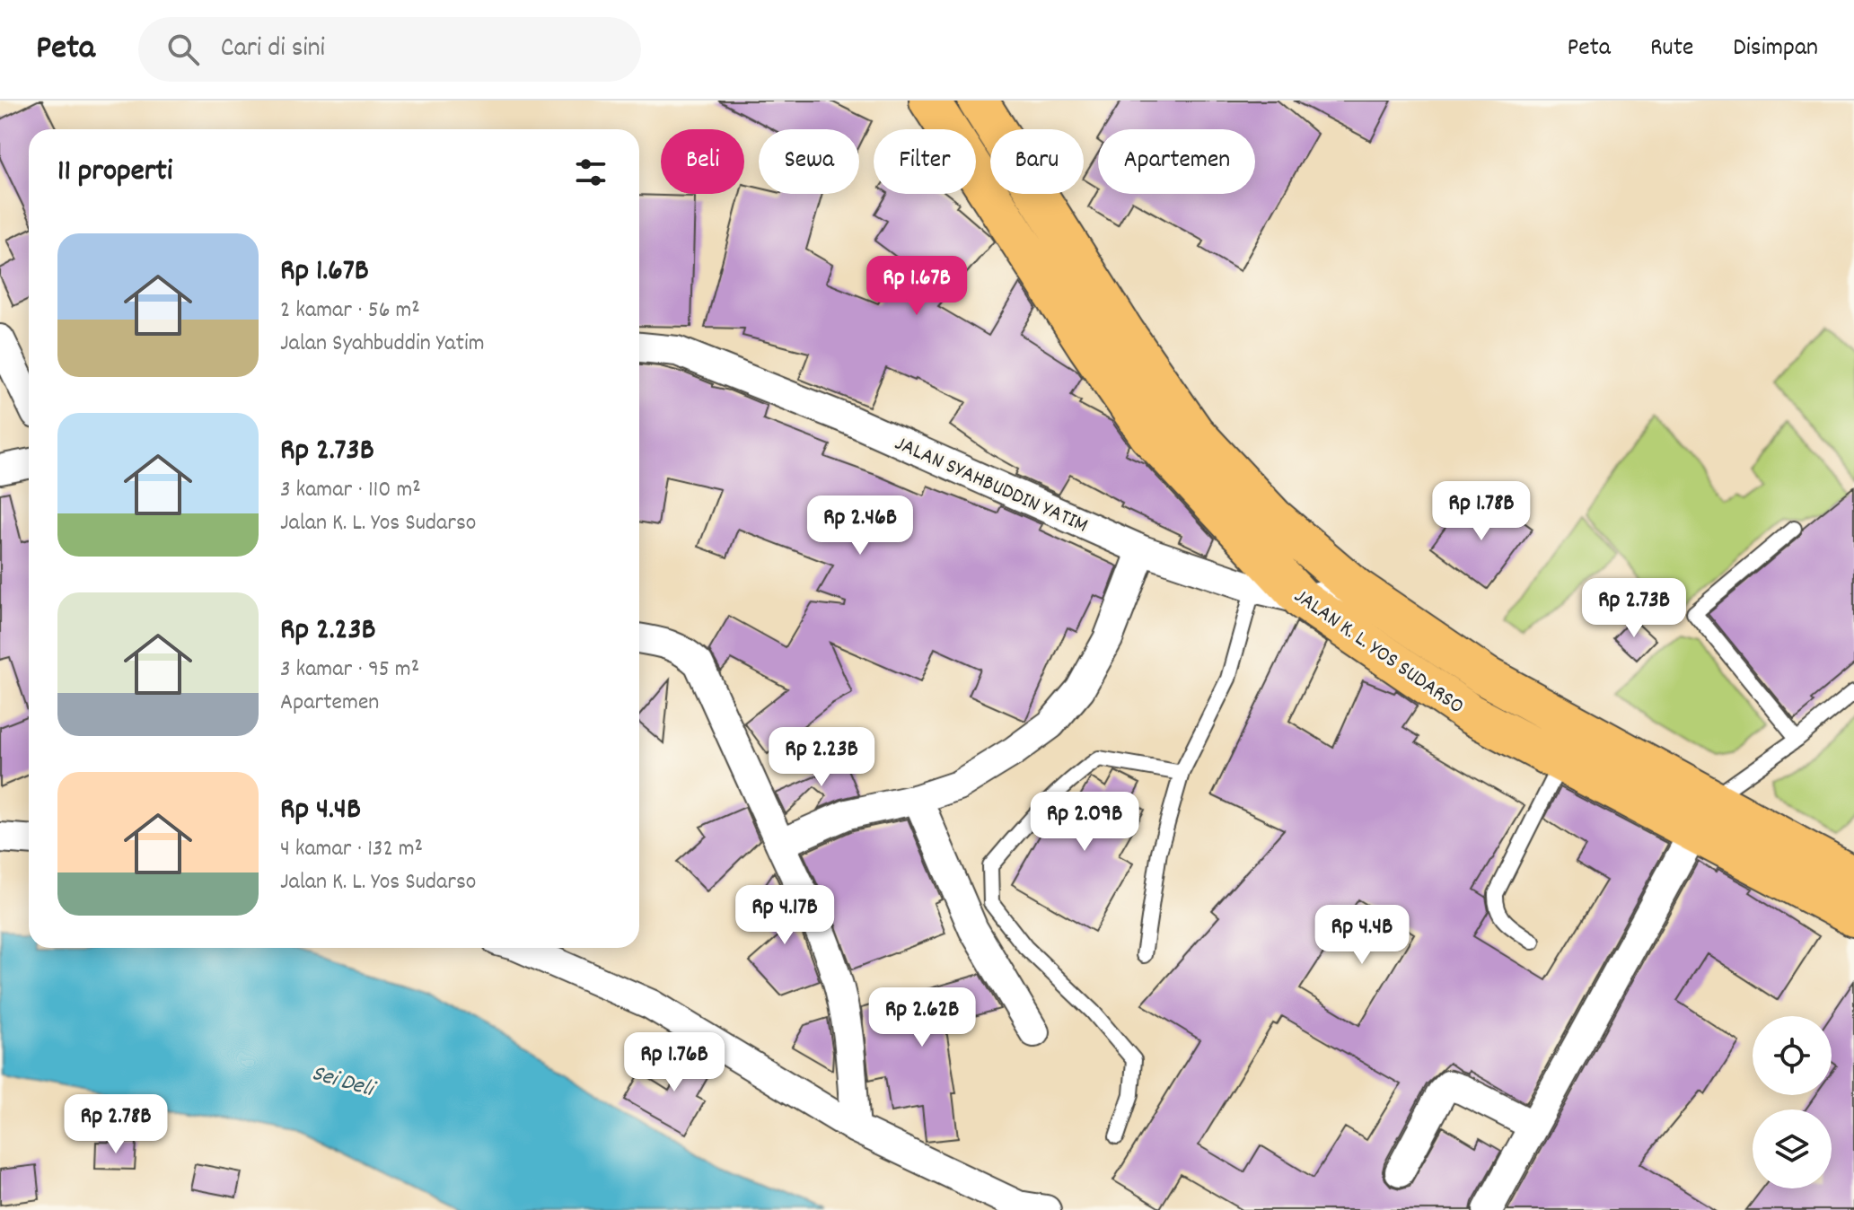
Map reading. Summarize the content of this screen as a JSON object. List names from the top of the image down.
{
  "streets": {
    "highway": ["JALAN K. L. YOS SUDARSO"],
    "street": ["JALAN SYAHBUDDIN YATIM"]
  },
  "crossings": [
    ["JALAN SYAHBUDDIN YATIM", "JALAN K. L. YOS SUDARSO"]
  ],
  "water": ["Sei Deli"],
  "page": {
    "header": "Peta",
    "search": "Cari di sini",
    "nav": ["Peta", "Rute", "Disimpan"],
    "chip": [
      "Beli",
      "Sewa",
      "Filter",
      "Baru",
      "Apartemen"
    ],
    "heading": "11 properti",
    "list": [
      {
        "name": "Rp 1.67B",
        "note": "2 kamar · 56 m² · Jalan Syahbuddin Yatim"
      },
      {
        "name": "Rp 2.73B",
        "note": "3 kamar · 110 m² · Jalan K. L. Yos Sudarso"
      },
      {
        "name": "Rp 2.23B",
        "note": "3 kamar · 95 m² · Apartemen"
      },
      {
        "name": "Rp 4.4B",
        "note": "4 kamar · 132 m² · Jalan K. L. Yos Sudarso"
      }
    ],
    "price": [
      "Rp 1.67B",
      "Rp 1.78B",
      "Rp 2.46B",
      "Rp 2.73B",
      "Rp 2.23B",
      "Rp 2.09B",
      "Rp 4.17B",
      "Rp 4.4B",
      "Rp 2.62B",
      "Rp 1.76B",
      "Rp 2.78B"
    ]
  }
}
